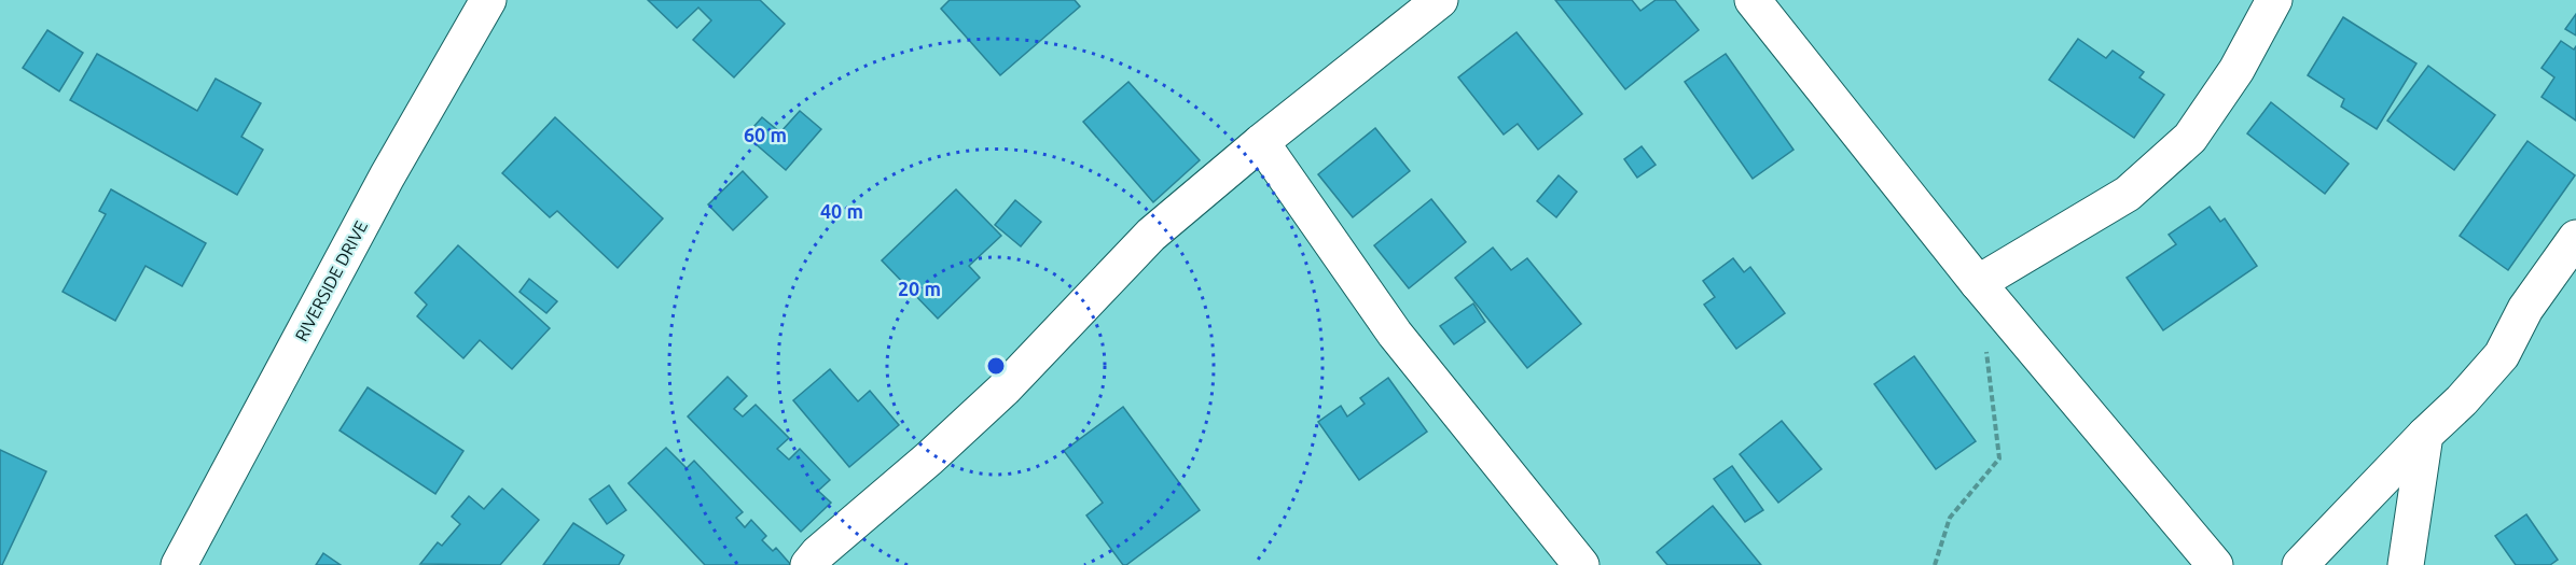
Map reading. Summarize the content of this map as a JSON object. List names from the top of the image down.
{
  "streets": {
    "street": ["RIVERSIDE DRIVE"]
  },
  "rings": ["60 m", "40 m", "20 m"]
}
